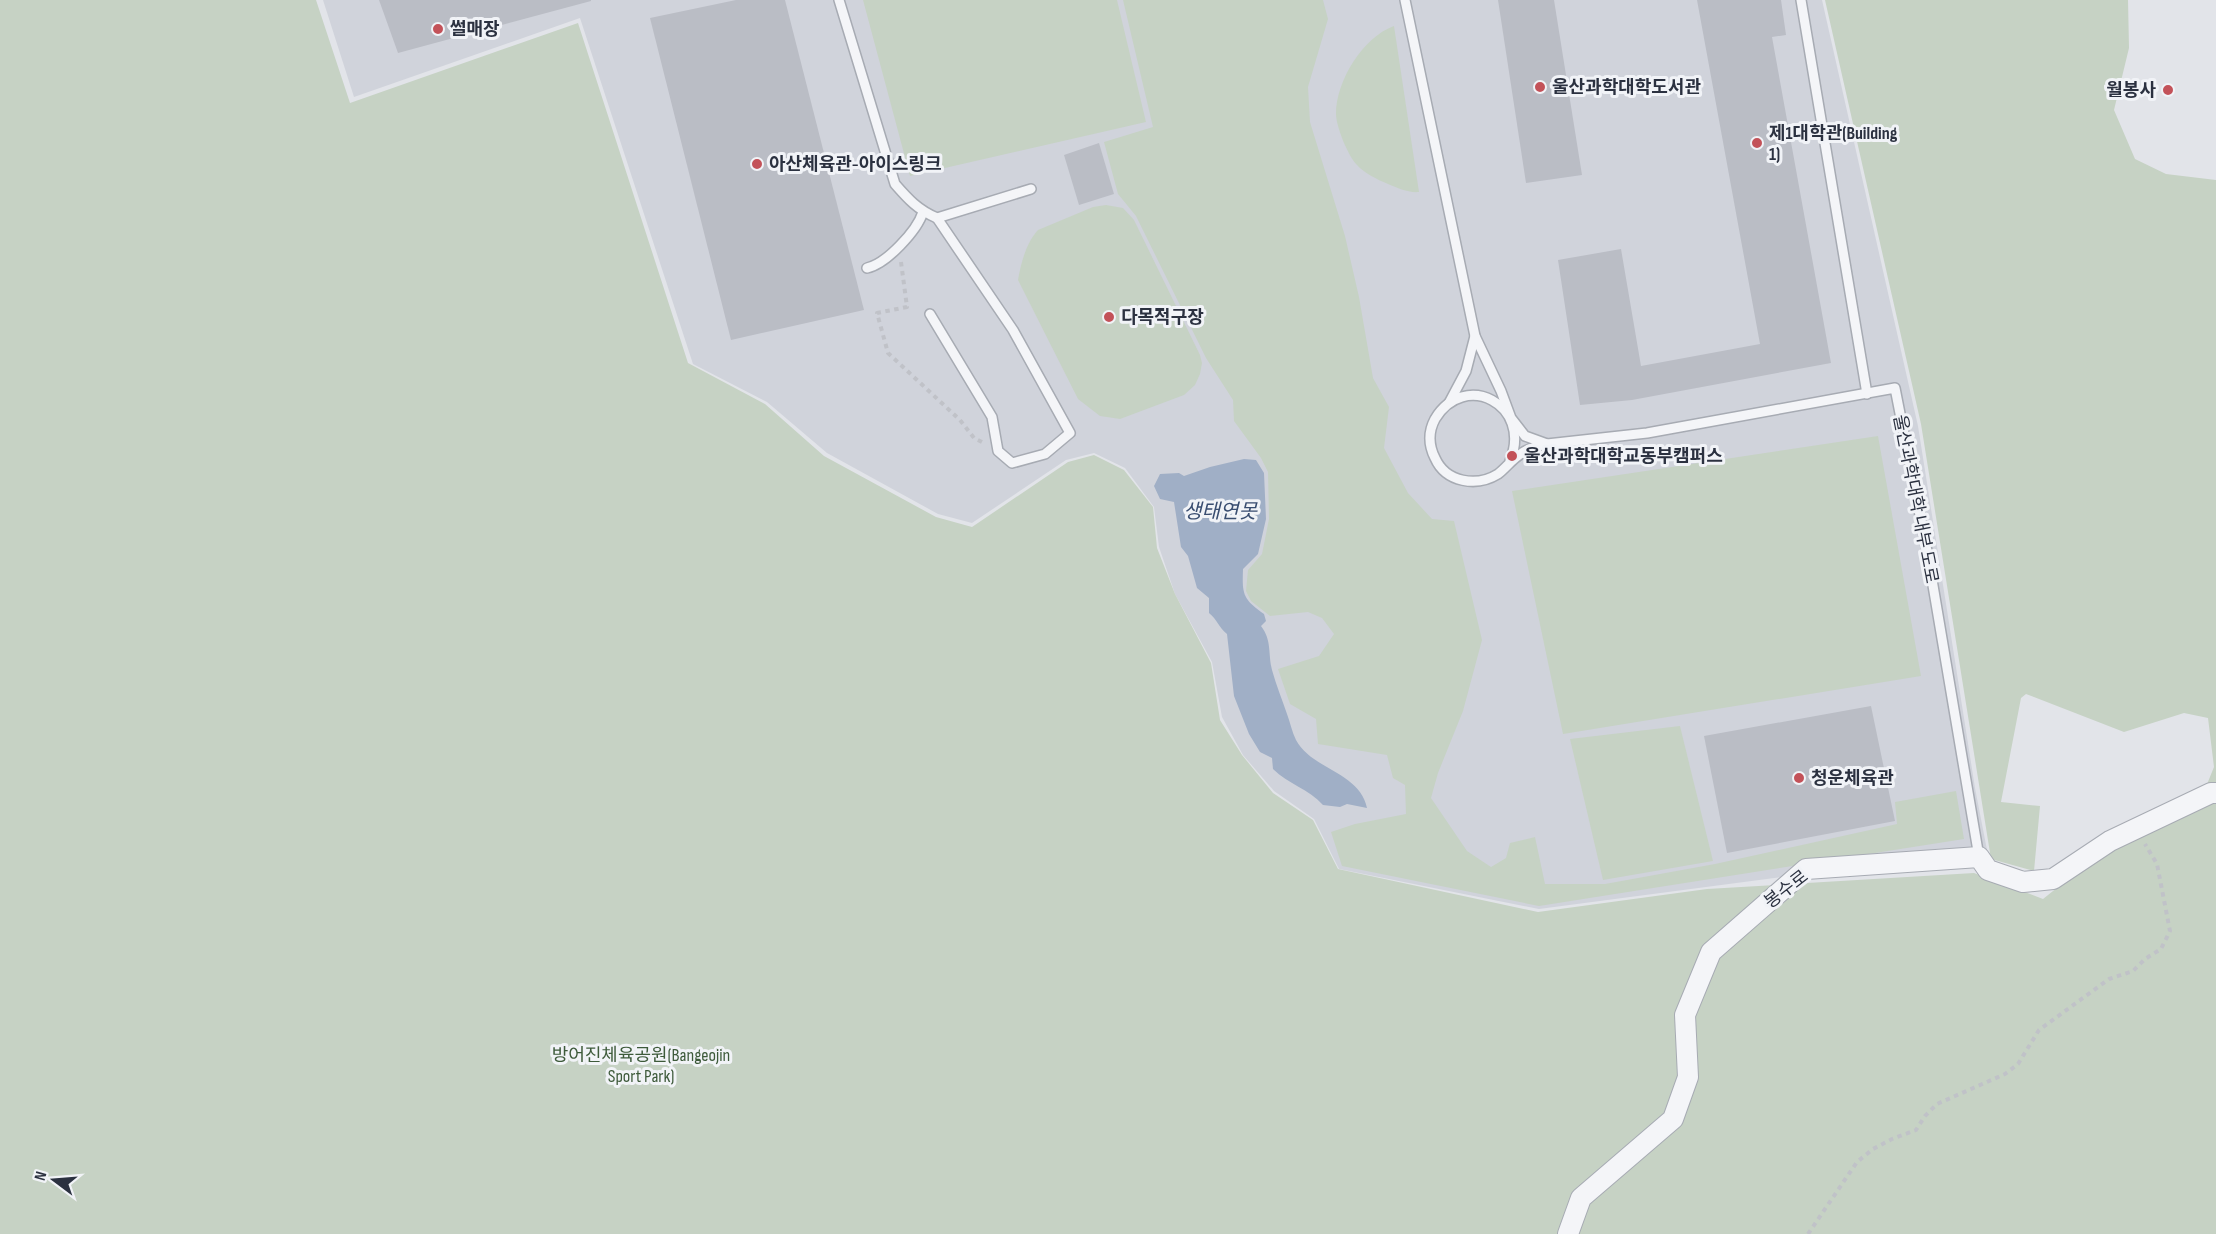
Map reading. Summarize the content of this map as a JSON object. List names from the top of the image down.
{
  "streets": {
    "street": ["봉수로"],
    "lane": ["울산과학대학 내부 도로"]
  },
  "crossings": [
    ["울산과학대학 내부 도로", "봉수로"]
  ],
  "water": ["생태연못"],
  "parks": ["방어진체육공원(Bangeojin Sport Park)"],
  "places": [
    "썰매장",
    "울산과학대학도서관",
    "월봉사",
    "제1대학관(Building 1)",
    "아산체육관-아이스링크",
    "다목적구장",
    "울산과학대학교동부캠퍼스",
    "청운체육관"
  ],
  "north": "left"
}
